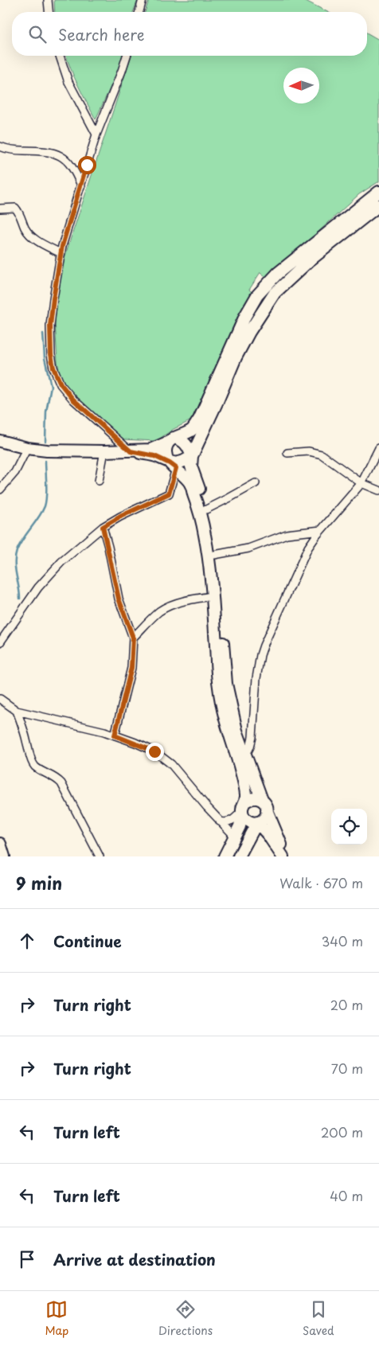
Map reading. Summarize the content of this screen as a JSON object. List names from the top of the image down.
{
  "north": "left",
  "page": {
    "search": "Search here",
    "heading": ["9 min", "Walk · 670 m"],
    "list": [
      ["Continue", "340 m"],
      ["Turn right", "20 m"],
      ["Turn right", "70 m"],
      ["Turn left", "200 m"],
      ["Turn left", "40 m"],
      "Arrive at destination"
    ],
    "nav": ["Map", "Directions", "Saved"]
  }
}
